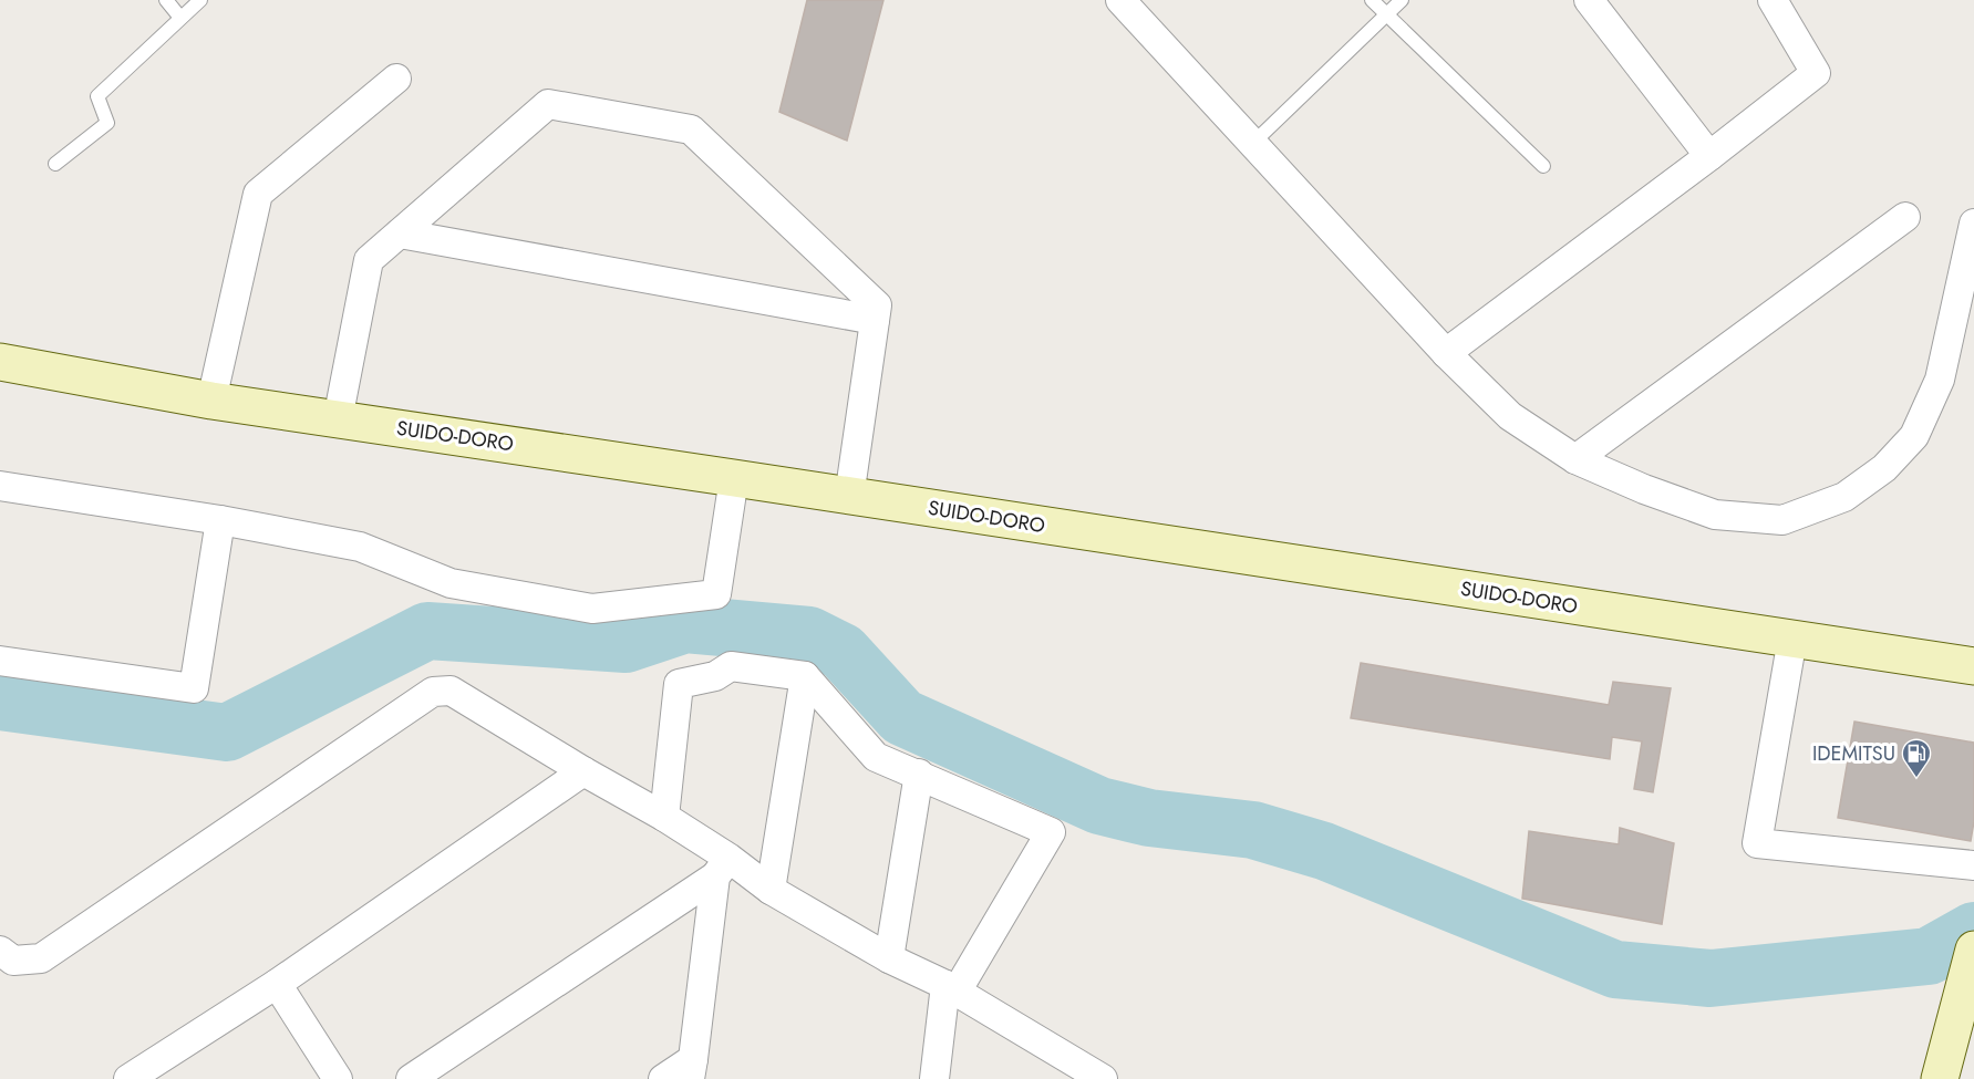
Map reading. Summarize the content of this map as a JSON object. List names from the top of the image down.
{
  "streets": {
    "street": ["SUIDO-DORO"]
  },
  "places": {
    "fuel station": ["IDEMITSU"]
  }
}
